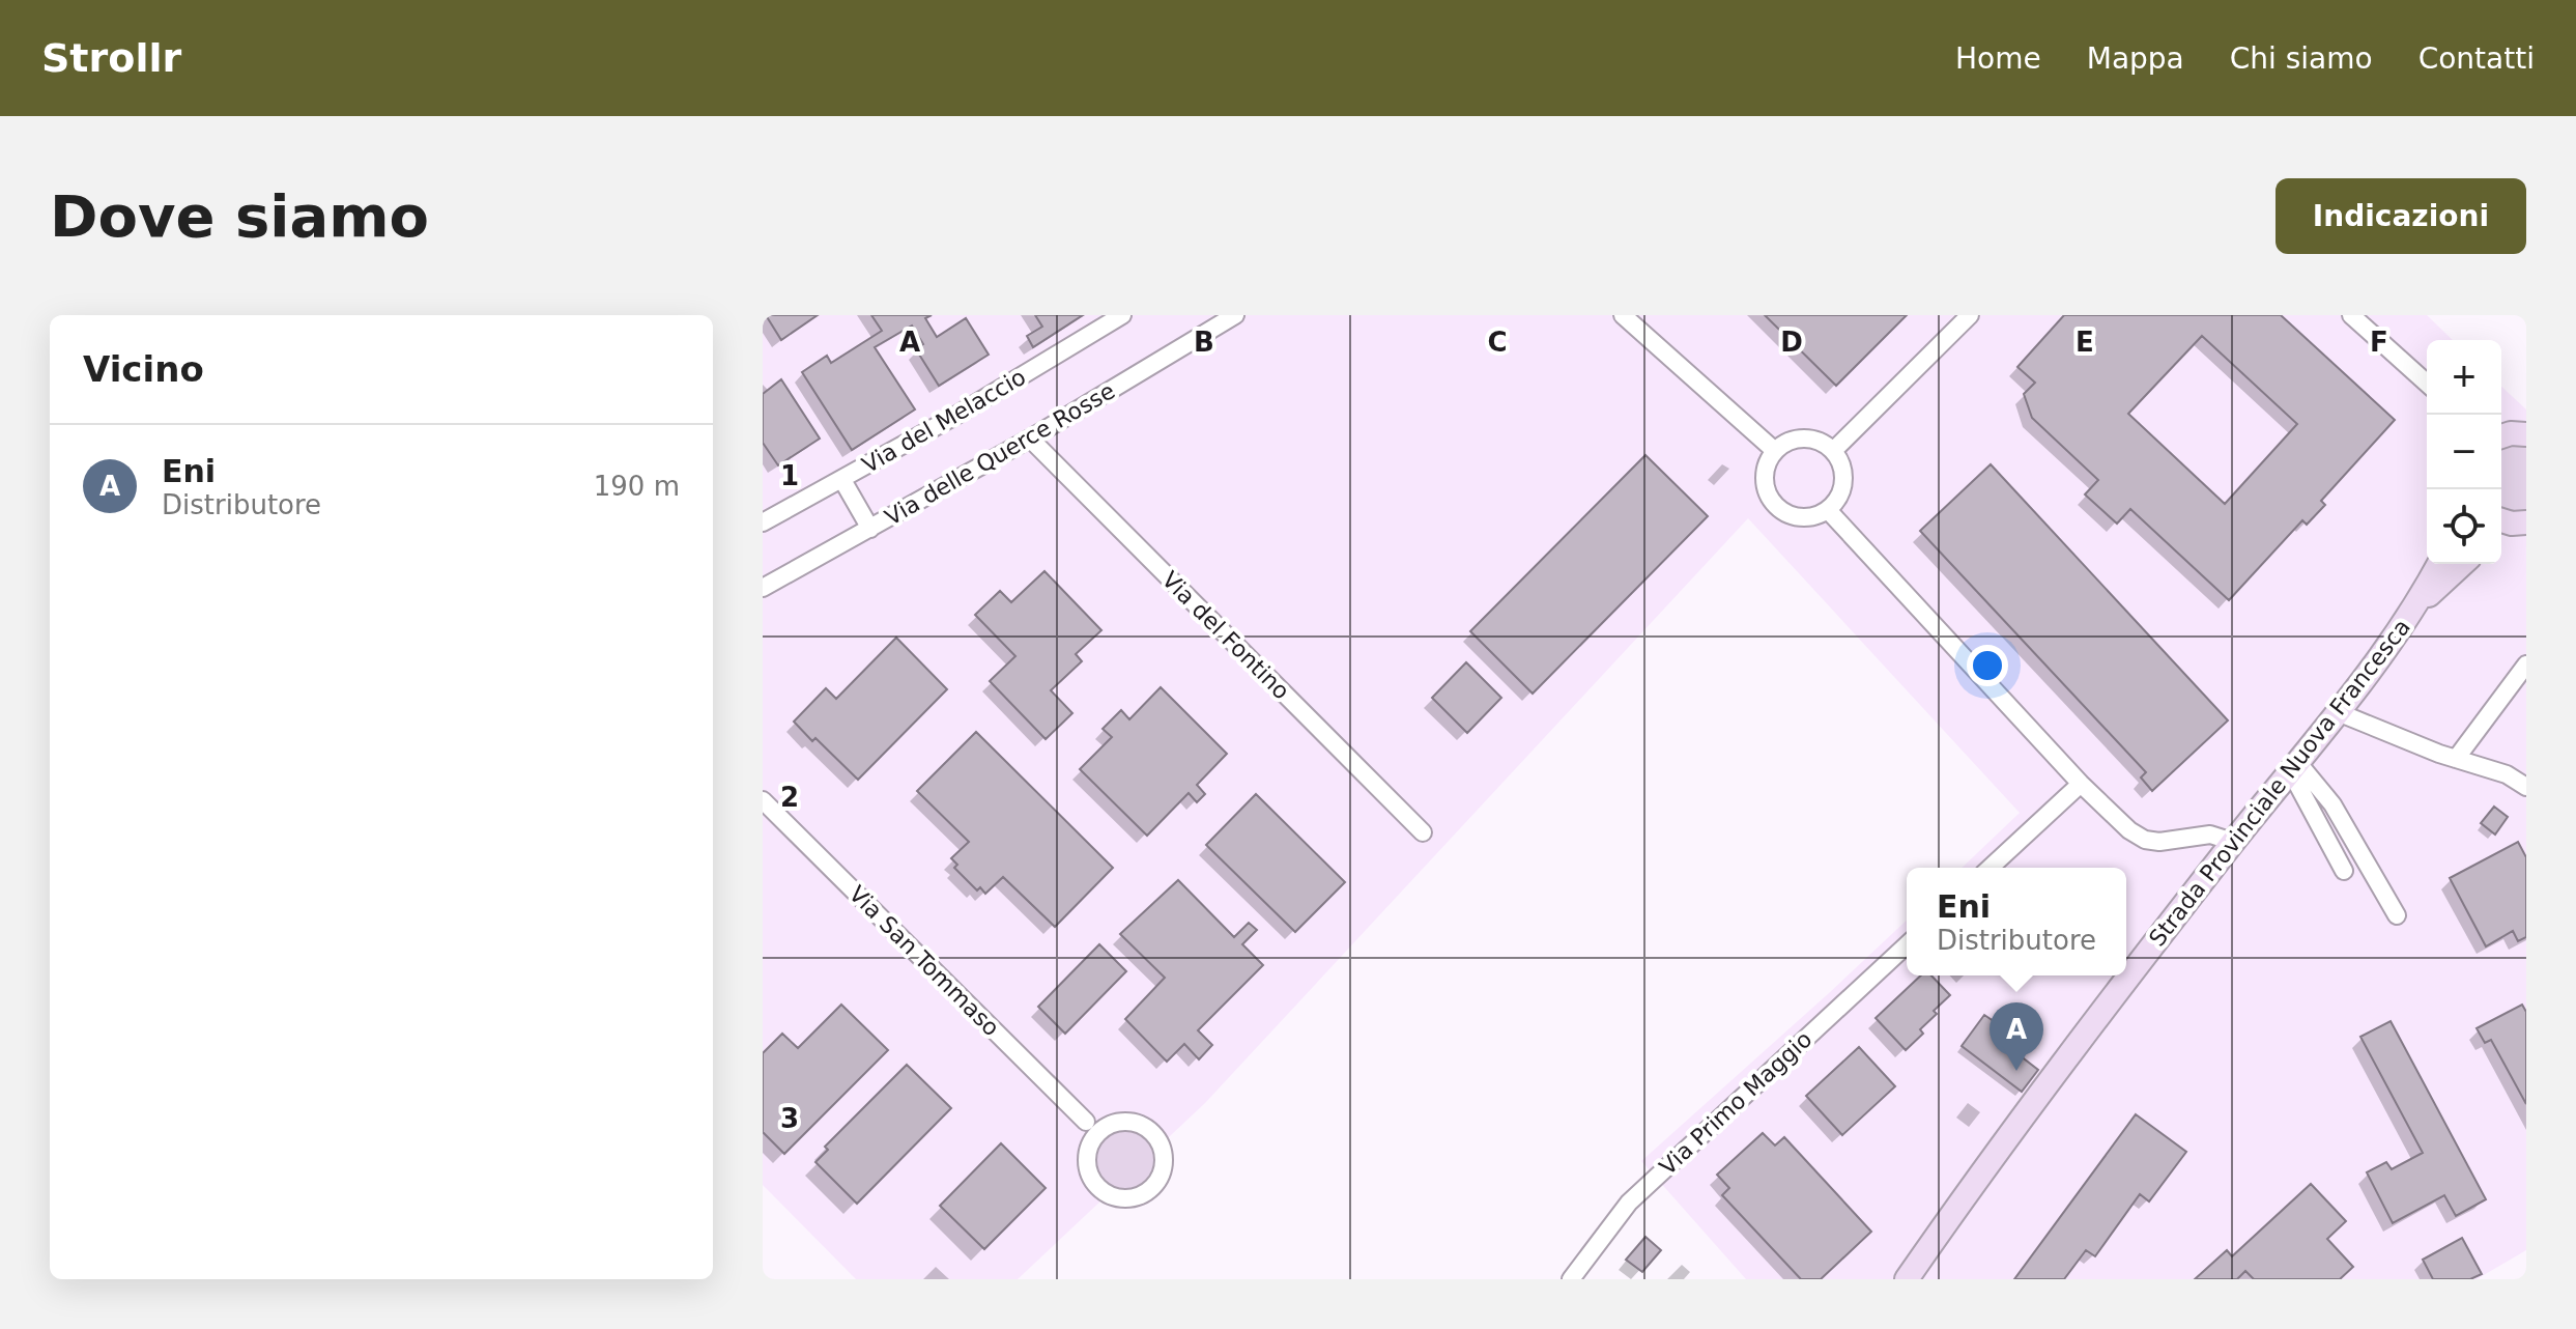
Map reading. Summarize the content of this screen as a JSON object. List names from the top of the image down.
{
  "streets": {
    "main road": ["Strada Provinciale Nuova Francesca"],
    "street": [
      "Via del Melaccio",
      "Via delle Querce Rosse",
      "Via del Fontino",
      "Via San Tommaso",
      "Via Primo Maggio"
    ]
  },
  "crossings": [
    ["Via delle Querce Rosse", "Via del Fontino"]
  ],
  "page": {
    "header": "Strollr",
    "nav": [
      "Home",
      "Mappa",
      "Chi siamo",
      "Contatti"
    ],
    "buttons": "Indicazioni",
    "title": "Dove siamo",
    "heading": "Vicino",
    "map_buttons": ["+", "−"],
    "list": [
      {
        "mark": "A",
        "name": "Eni",
        "note": "Distributore",
        "value": "190 m"
      }
    ],
    "popup": ["Eni", "Distributore"],
    "pins": "A"
  },
  "grid": {
    "columns": [
      "A",
      "B",
      "C",
      "D",
      "E",
      "F"
    ],
    "rows": ["1", "2", "3"]
  }
}
